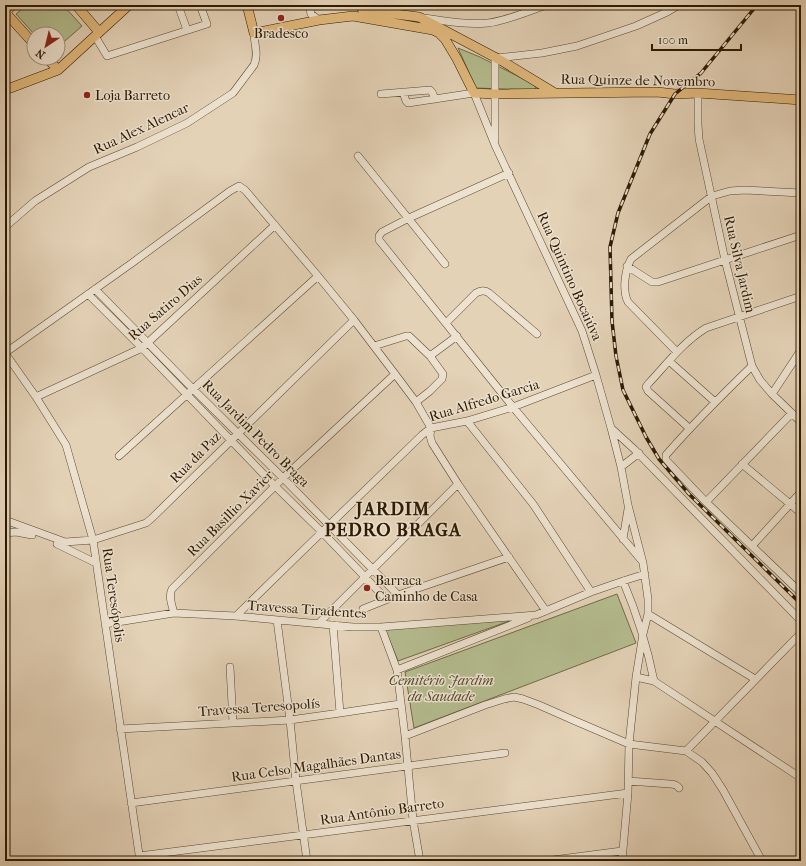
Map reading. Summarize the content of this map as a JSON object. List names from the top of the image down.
{
  "streets": {
    "main road": ["Rua Quinze de Novembro", "Rua Quintino Bocaiúva"],
    "street": [
      "Rua Alex Alencar",
      "Rua Silva Jardim",
      "Rua Satiro Dias",
      "Rua Alfredo Garcia",
      "Rua Jardim Pedro Braga",
      "Rua da Paz",
      "Rua Basillio Xavier",
      "Rua Teresópolis",
      "Travessa Tiradentes",
      "Travessa Teresopolís",
      "Rua Celso Magalhães Dantas",
      "Rua Antônio Barreto"
    ]
  },
  "crossings": [
    ["Rua Quinze de Novembro", "Rua Silva Jardim"],
    ["Rua Quinze de Novembro", "Rua Quintino Bocaiúva"],
    ["Rua Quintino Bocaiúva", "Rua Alfredo Garcia"],
    ["Rua Quintino Bocaiúva", "Travessa Tiradentes"],
    ["Rua Quintino Bocaiúva", "Rua Antônio Barreto"],
    ["Rua Satiro Dias", "Rua Jardim Pedro Braga"],
    ["Rua Satiro Dias", "Rua Teresópolis"],
    ["Rua Alfredo Garcia", "Rua Jardim Pedro Braga"],
    ["Rua Alfredo Garcia", "Travessa Tiradentes"],
    ["Rua Jardim Pedro Braga", "Rua da Paz"],
    ["Rua Jardim Pedro Braga", "Rua Basillio Xavier"],
    ["Rua da Paz", "Rua Teresópolis"],
    ["Rua Basillio Xavier", "Travessa Tiradentes"],
    ["Rua Teresópolis", "Travessa Tiradentes"],
    ["Rua Teresópolis", "Travessa Teresopolís"],
    ["Rua Teresópolis", "Rua Celso Magalhães Dantas"],
    ["Rua Teresópolis", "Rua Antônio Barreto"]
  ],
  "districts": ["JARDIM PEDRO BRAGA"],
  "parks": ["Cemitério Jardim da Saudade"],
  "places": ["Bradesco", "Loja Barreto", "Barraca Caminho de Casa"],
  "scale_bar": "100 m",
  "north": "bottom left"
}
